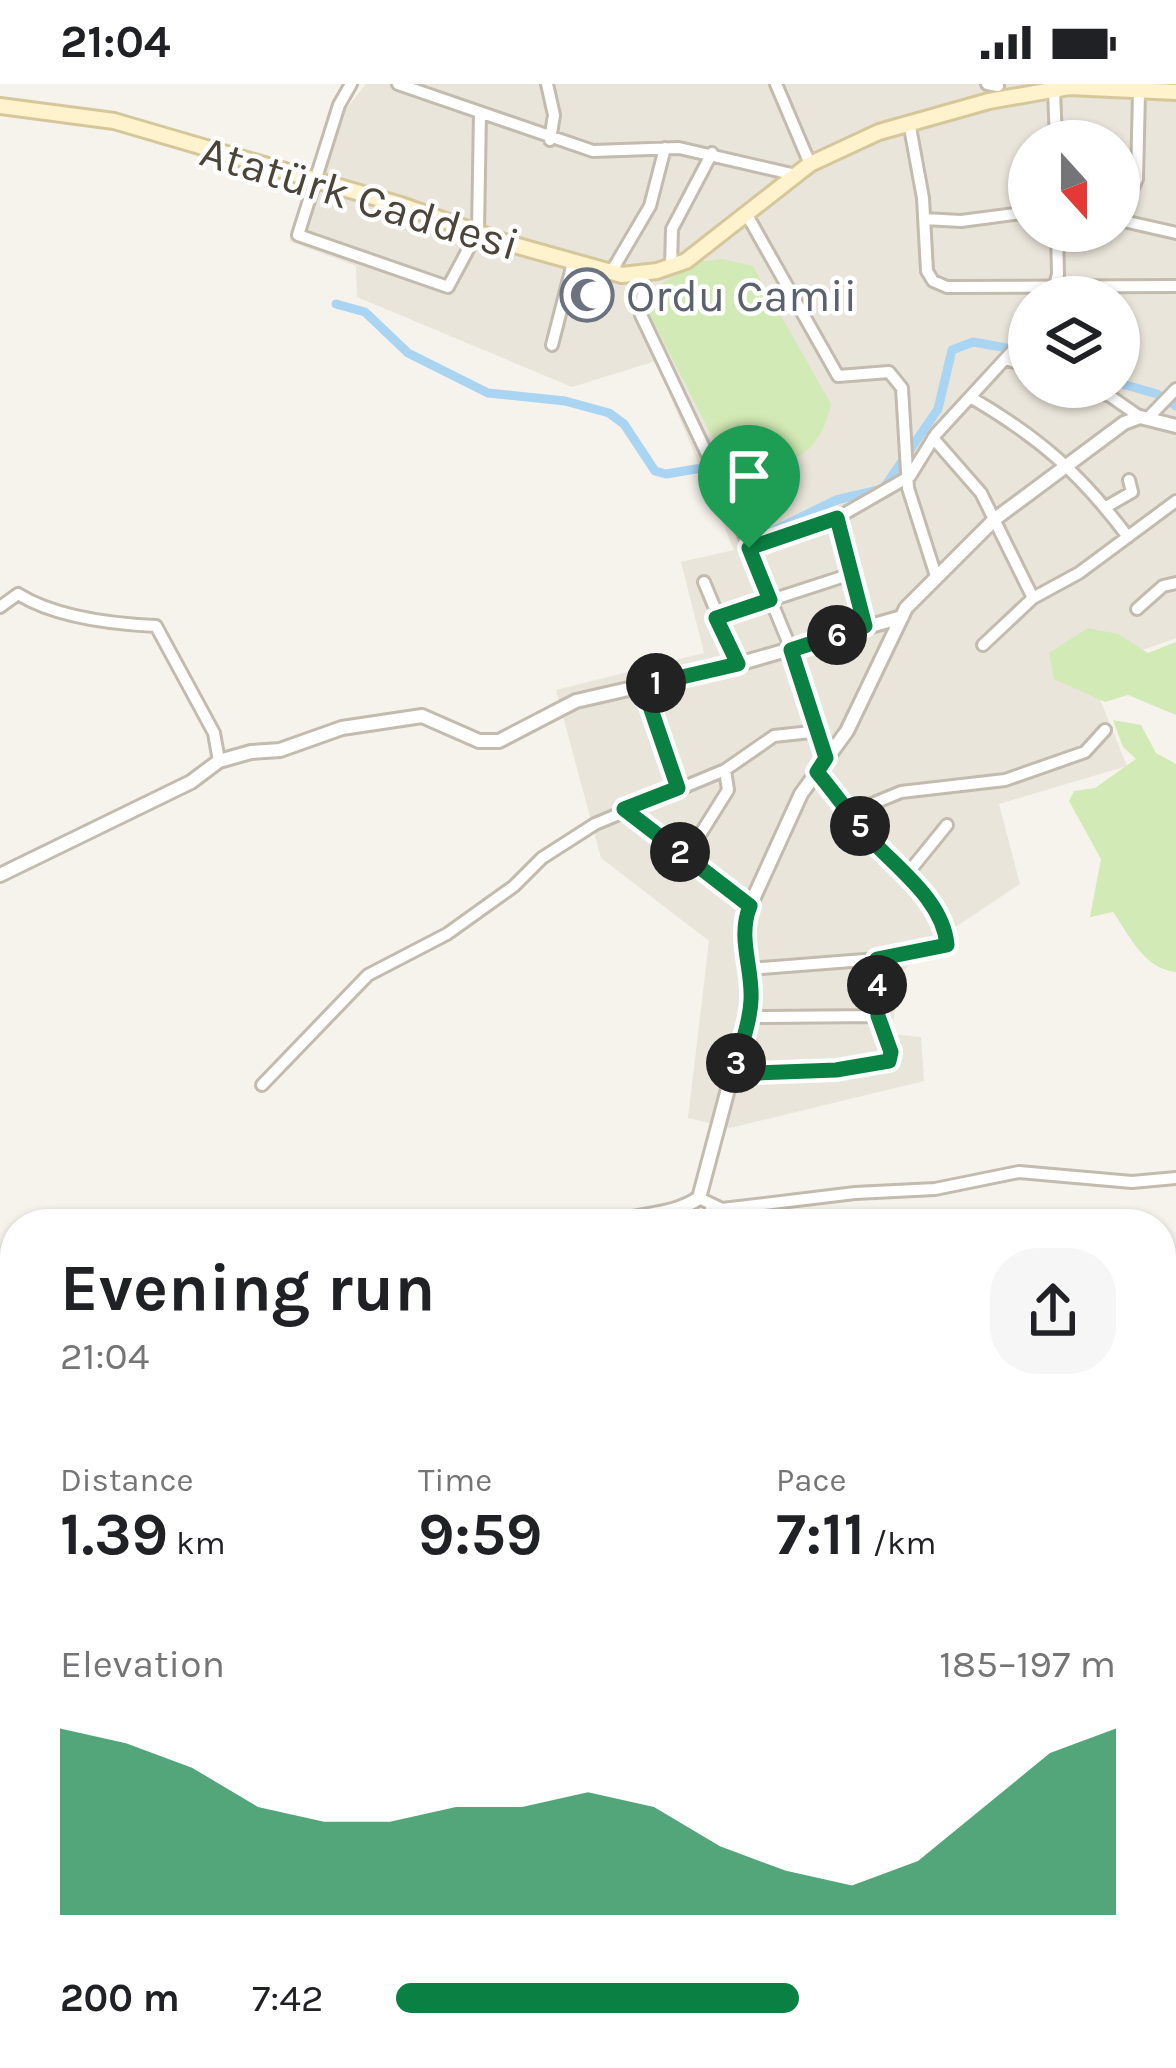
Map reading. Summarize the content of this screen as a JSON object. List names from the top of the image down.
{
  "streets": {
    "main road": ["Atatürk Caddesi"]
  },
  "places": {
    "mosque": ["Ordu Camii"]
  },
  "north": "bottom",
  "page": {
    "status": "21:04",
    "pins": [
      "6",
      "1",
      "5",
      "2",
      "4",
      "3"
    ],
    "heading": ["Evening run", "21:04"],
    "stats": [
      ["Distance", "1.39 km"],
      ["Time", "9:59"],
      ["Pace", "7:11 /km"]
    ],
    "chart": ["Elevation", "185–197 m"],
    "list": [
      {
        "name": "200 m",
        "note": "7:42"
      }
    ]
  }
}
